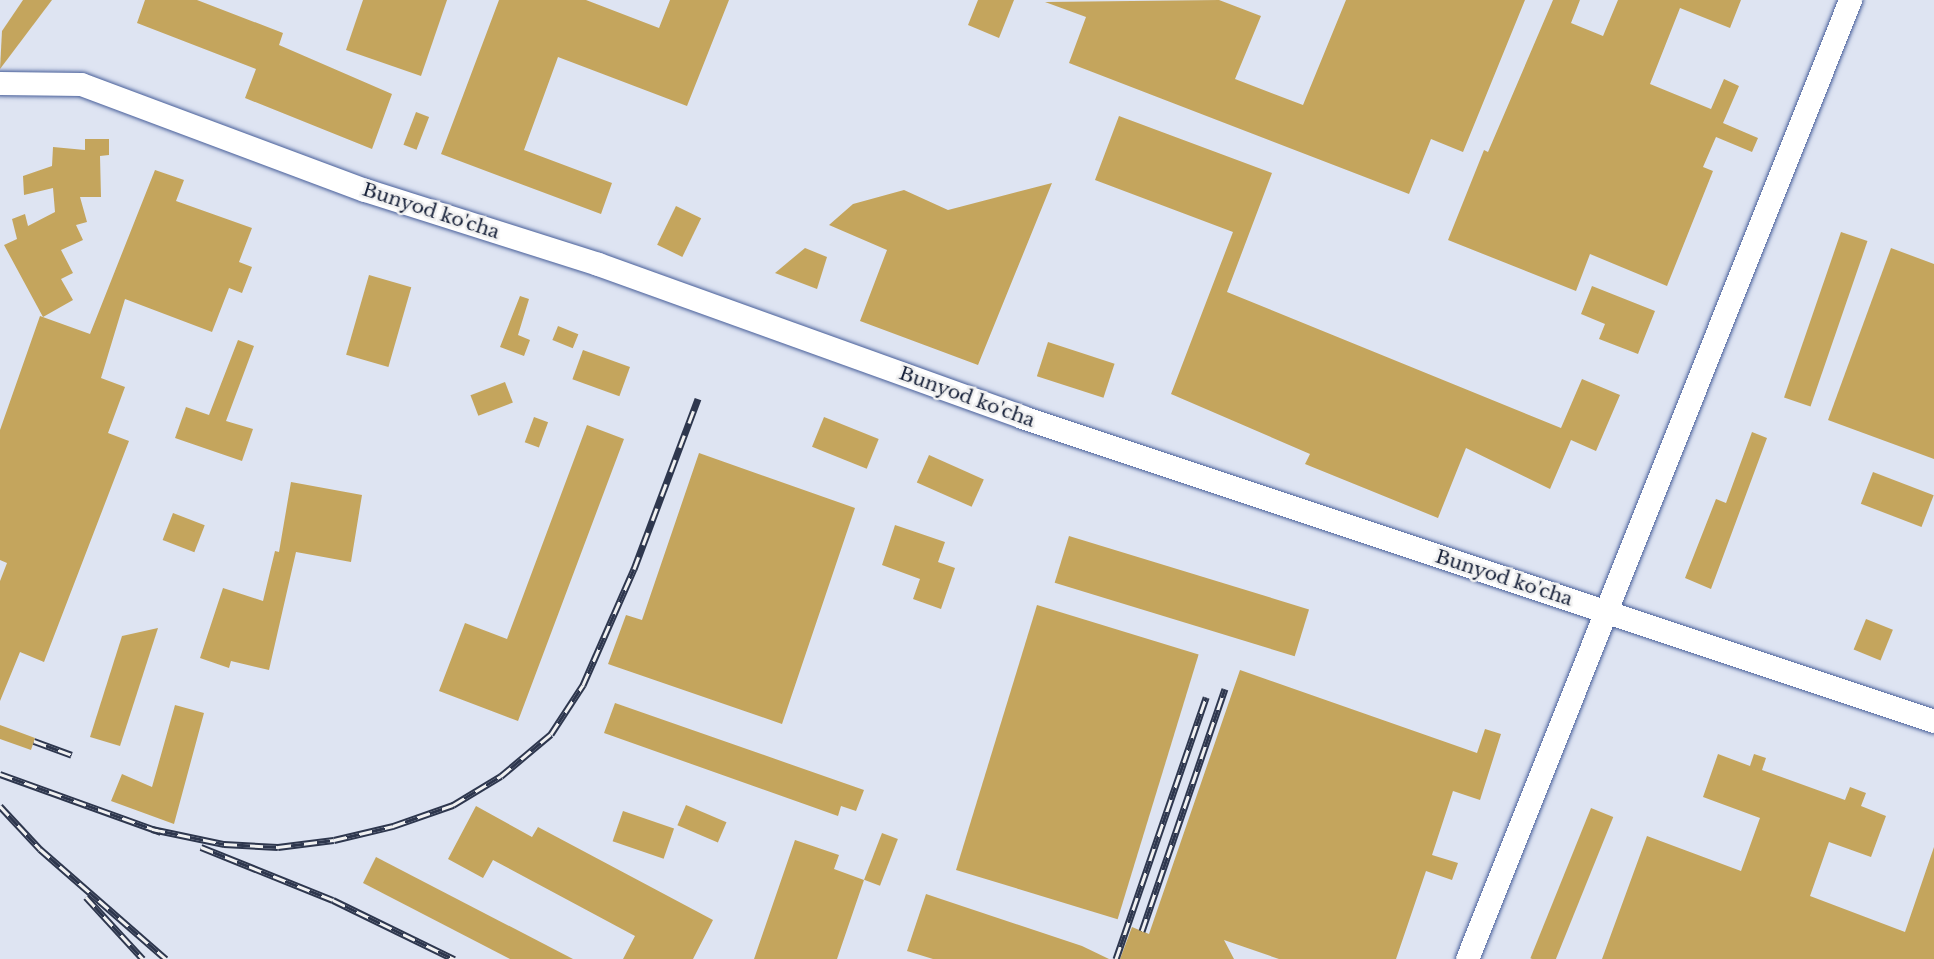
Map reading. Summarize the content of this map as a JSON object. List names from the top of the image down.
{
  "streets": {
    "street": ["Bunyod ko'cha"]
  }
}
